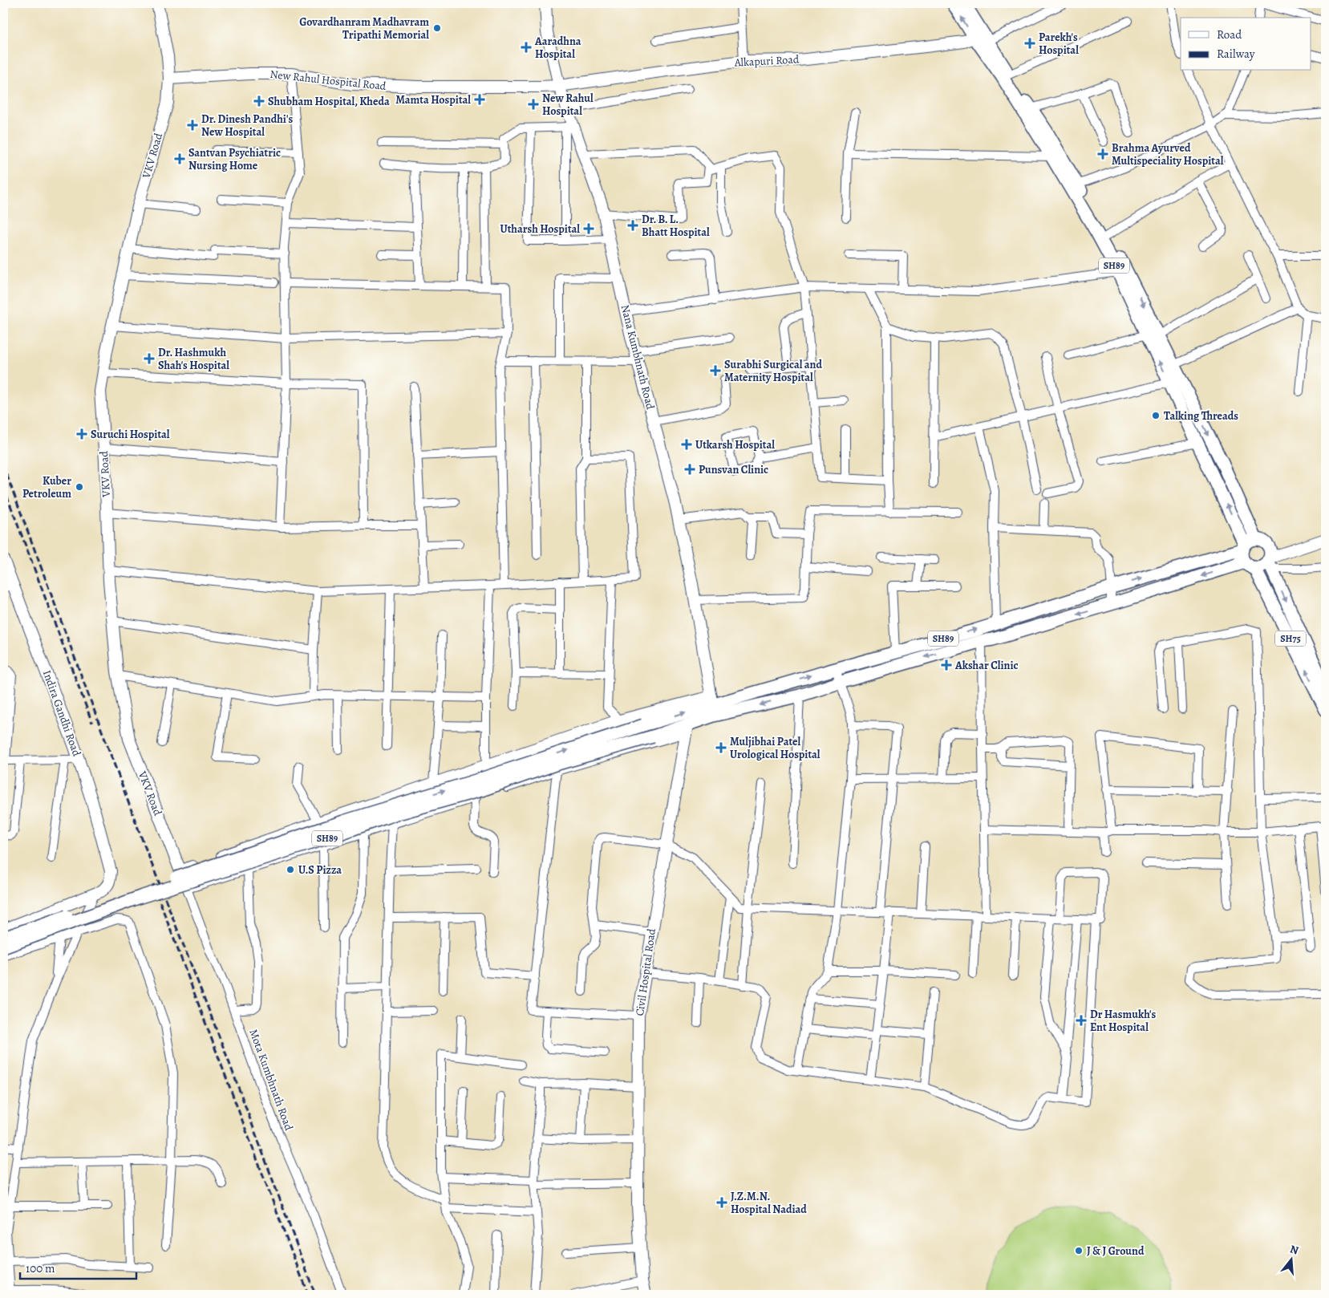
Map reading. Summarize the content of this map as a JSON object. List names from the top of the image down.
{
  "streets": {
    "main road": [
      "Alkapuri Road",
      "New Rahul Hospital Road",
      "VKV Road",
      "SH89",
      "Nana Kumbhnath Road",
      "SH75",
      "Indira Gandhi Road",
      "Civil Hospital Road"
    ],
    "street": ["Mota Kumbhnath Road"]
  },
  "crossings": [
    ["Alkapuri Road", "New Rahul Hospital Road"],
    ["Alkapuri Road", "SH89"],
    ["Alkapuri Road", "Nana Kumbhnath Road"],
    ["New Rahul Hospital Road", "VKV Road"],
    ["New Rahul Hospital Road", "Nana Kumbhnath Road"],
    ["VKV Road", "Mota Kumbhnath Road"],
    ["SH89", "Nana Kumbhnath Road"],
    ["SH89", "SH75"],
    ["SH89", "Civil Hospital Road"]
  ],
  "places": {
    "other": [
      "Govardhanram Madhavram Tripathi Memorial",
      "Talking Threads",
      "Kuber Petroleum",
      "U.S Pizza",
      "J & J Ground"
    ],
    "health": [
      "Parekh's Hospital",
      "Aaradhna Hospital",
      "Mamta Hospital",
      "Shubham Hospital, Kheda",
      "New Rahul Hospital",
      "Dr. Dinesh Pandhi's New Hospital",
      "Brahma Ayurved Multispeciality Hospital",
      "Santvan Psychiatric Nursing Home",
      "Dr. B. L. Bhatt Hospital",
      "Utharsh Hospital",
      "Dr. Hashmukh Shah's Hospital",
      "Surabhi Surgical and Maternity Hospital",
      "Suruchi Hospital",
      "Utkarsh Hospital",
      "Punsvan Clinic",
      "Akshar Clinic",
      "Muljibhai Patel Urological Hospital",
      "Dr Hasmukh's Ent Hospital",
      "J.Z.M.N. Hospital Nadiad"
    ]
  },
  "legend": ["Road", "Railway"],
  "scale_bar": "100 m",
  "north": "top"
}
